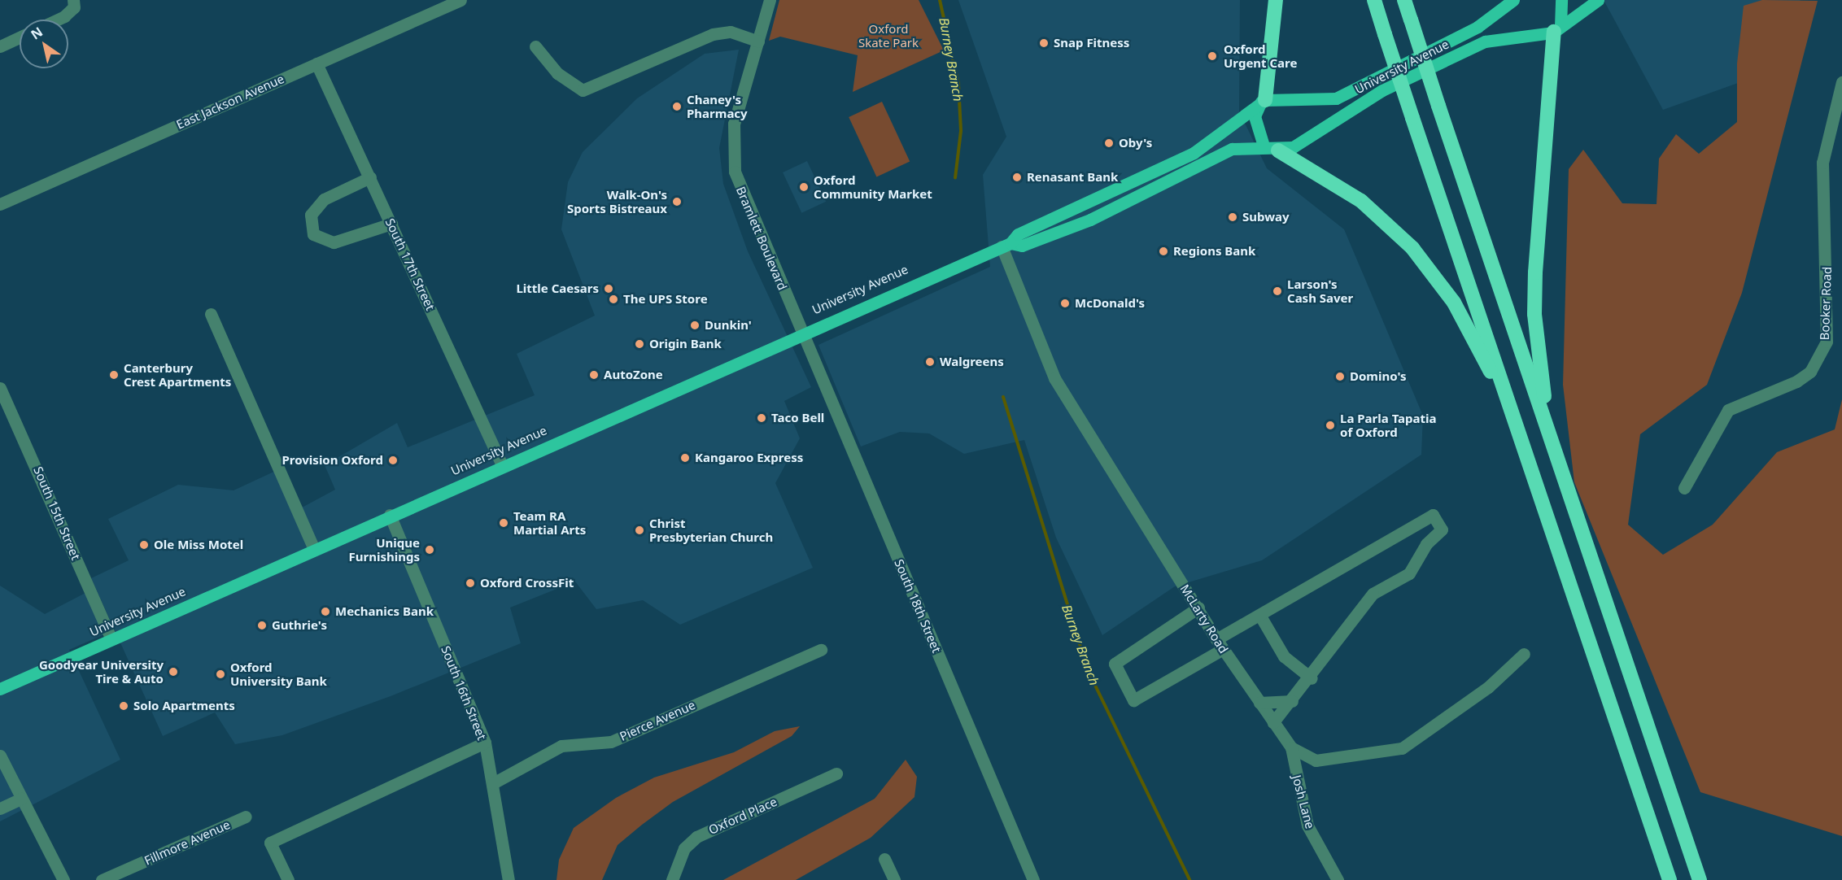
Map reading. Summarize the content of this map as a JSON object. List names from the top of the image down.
{
  "streets": {
    "main road": ["University Avenue"],
    "street": [
      "East Jackson Avenue",
      "Bramlett Boulevard",
      "South 17th Street",
      "Booker Road",
      "South 15th Street",
      "South 18th Street",
      "McLarty Road",
      "South 16th Street",
      "Pierce Avenue",
      "Josh Lane",
      "Oxford Place",
      "Fillmore Avenue"
    ]
  },
  "crossings": [
    ["University Avenue", "Bramlett Boulevard"],
    ["University Avenue", "South 17th Street"],
    ["University Avenue", "South 15th Street"],
    ["University Avenue", "South 18th Street"],
    ["University Avenue", "McLarty Road"],
    ["University Avenue", "South 16th Street"],
    ["East Jackson Avenue", "South 17th Street"],
    ["Bramlett Boulevard", "South 18th Street"],
    ["McLarty Road", "Josh Lane"],
    ["South 16th Street", "Pierce Avenue"]
  ],
  "water": ["Burney Branch"],
  "parks": ["Oxford Skate Park"],
  "places": [
    "Snap Fitness",
    "Oxford Urgent Care",
    "Chaney's Pharmacy",
    "Oby's",
    "Renasant Bank",
    "Oxford Community Market",
    "Walk-On's Sports Bistreaux",
    "Subway",
    "Regions Bank",
    "Little Caesars",
    "Larson's Cash Saver",
    "The UPS Store",
    "McDonald's",
    "Dunkin'",
    "Origin Bank",
    "Walgreens",
    "Canterbury Crest Apartments",
    "AutoZone",
    "Domino's",
    "Taco Bell",
    "La Parla Tapatia of Oxford",
    "Kangaroo Express",
    "Provision Oxford",
    "Team RA Martial Arts",
    "Christ Presbyterian Church",
    "Ole Miss Motel",
    "Unique Furnishings",
    "Oxford CrossFit",
    "Mechanics Bank",
    "Guthrie's",
    "Goodyear University Tire & Auto",
    "Oxford University Bank",
    "Solo Apartments"
  ],
  "north": "top left"
}
